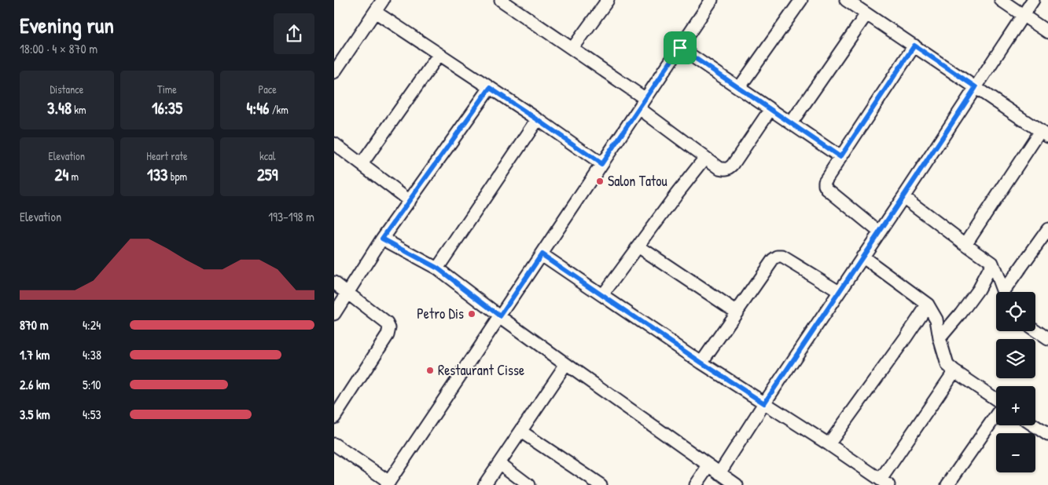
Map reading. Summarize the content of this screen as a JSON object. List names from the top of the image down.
{
  "places": ["Salon Tatou", "Petro Dis", "Restaurant Cisse"],
  "page": {
    "heading": ["Evening run", "18:00 · 4 × 870 m"],
    "stats": [
      ["Distance", "3.48 km"],
      ["Time", "16:35"],
      ["Pace", "4:46 /km"],
      ["Elevation", "24 m"],
      ["Heart rate", "133 bpm"],
      ["kcal", "259"]
    ],
    "chart": ["Elevation", "193–198 m"],
    "map_buttons": ["+", "−"],
    "list": [
      {
        "name": "870 m",
        "note": "4:24"
      },
      {
        "name": "1.7 km",
        "note": "4:38"
      },
      {
        "name": "2.6 km",
        "note": "5:10"
      },
      {
        "name": "3.5 km",
        "note": "4:53"
      }
    ]
  }
}
